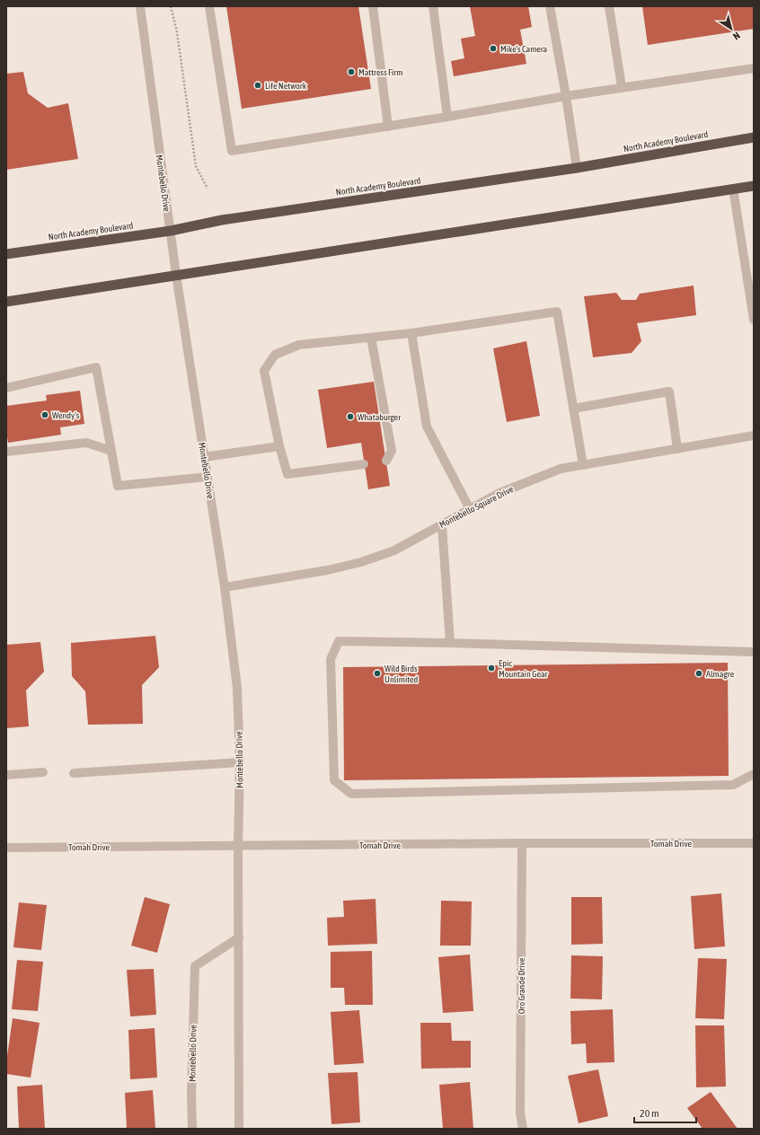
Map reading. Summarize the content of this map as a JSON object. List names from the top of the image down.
{
  "streets": {
    "highway": ["North Academy Boulevard"],
    "street": [
      "Montebello Drive",
      "Montebello Square Drive",
      "Tomah Drive",
      "Oro Grande Drive"
    ]
  },
  "crossings": [
    ["North Academy Boulevard", "Montebello Drive"],
    ["Montebello Drive", "Montebello Square Drive"],
    ["Montebello Drive", "Tomah Drive"],
    ["Tomah Drive", "Oro Grande Drive"]
  ],
  "places": [
    "Mike's Camera",
    "Mattress Firm",
    "Life Network",
    "Wendy's",
    "Whataburger",
    "Epic Mountain Gear",
    "Wild Birds Unlimited",
    "Almagre"
  ],
  "scale_bar": "20 m",
  "north": "bottom right"
}
